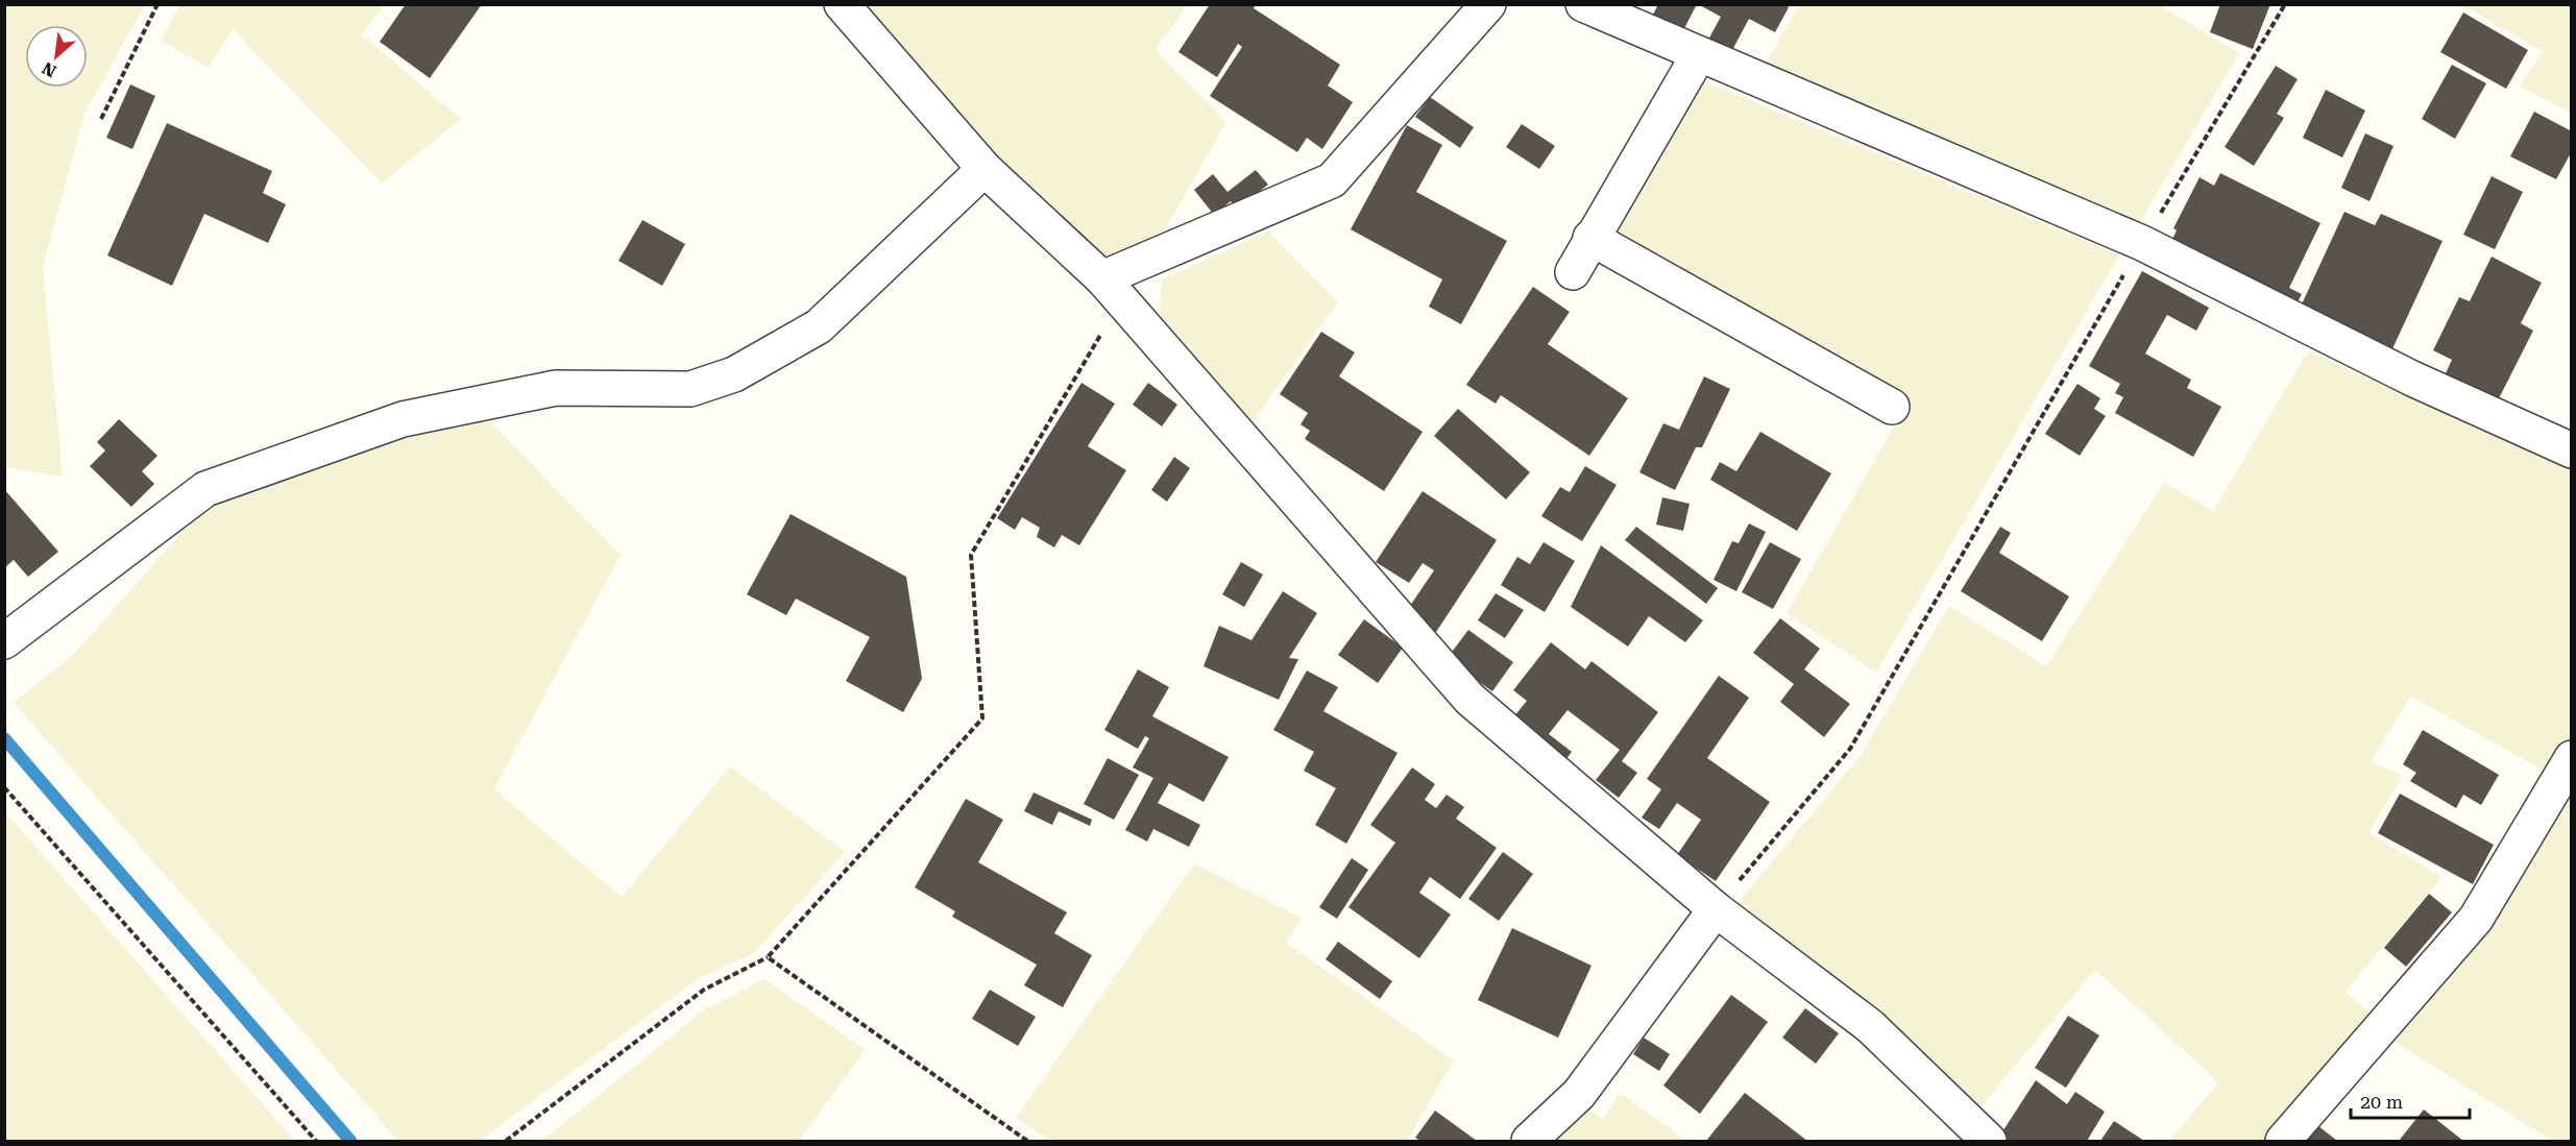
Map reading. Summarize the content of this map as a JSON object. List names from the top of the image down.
{
  "scale_bar": "20 m",
  "north": "bottom left"
}
